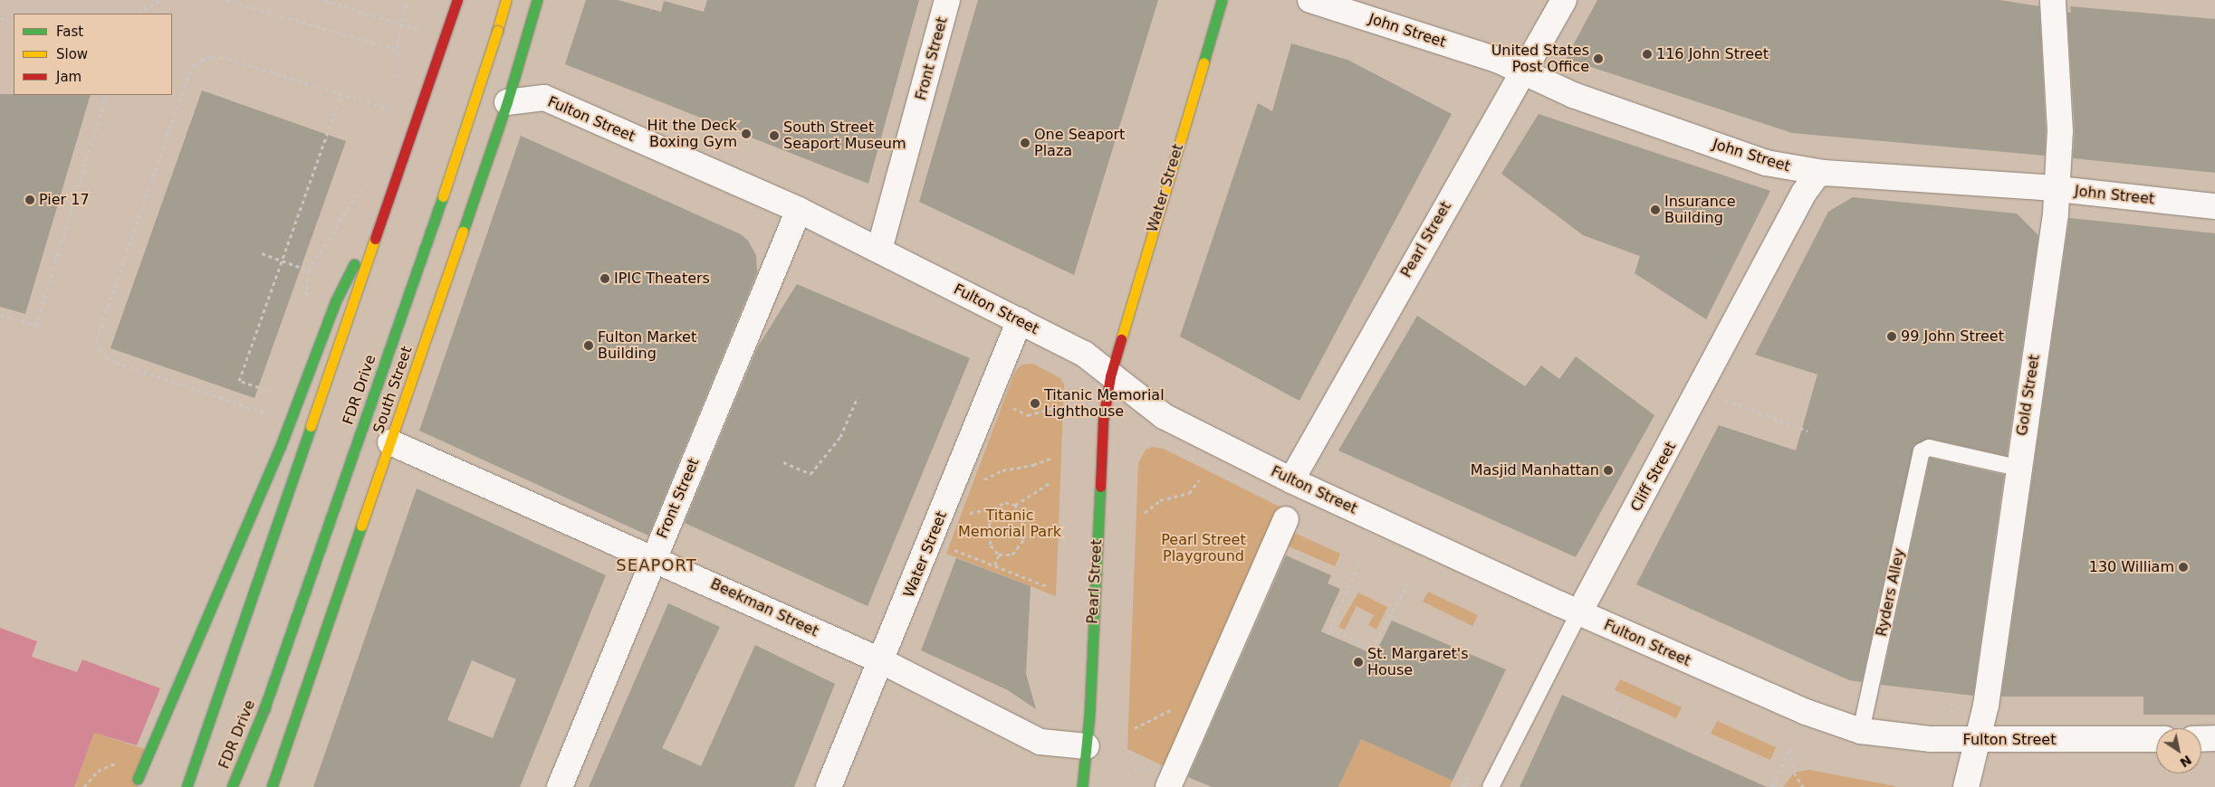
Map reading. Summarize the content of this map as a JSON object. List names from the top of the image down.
{
  "streets": {
    "main road": [
      "Water Street",
      "Pearl Street",
      "FDR Drive",
      "South Street"
    ],
    "street": [
      "John Street",
      "Front Street",
      "Fulton Street",
      "Gold Street",
      "Cliff Street",
      "Beekman Street"
    ],
    "lane": ["Ryders Alley"]
  },
  "crossings": [
    ["John Street", "Pearl Street"],
    ["John Street", "Gold Street"],
    ["John Street", "Cliff Street"],
    ["Front Street", "Fulton Street"],
    ["Front Street", "Beekman Street"],
    ["Fulton Street", "Water Street"],
    ["Fulton Street", "Pearl Street"],
    ["Fulton Street", "South Street"],
    ["Fulton Street", "Gold Street"],
    ["Fulton Street", "Cliff Street"],
    ["Fulton Street", "Ryders Alley"],
    ["Water Street", "Pearl Street"],
    ["Water Street", "Beekman Street"],
    ["Pearl Street", "Beekman Street"],
    ["South Street", "Beekman Street"],
    ["Gold Street", "Ryders Alley"]
  ],
  "districts": ["SEAPORT"],
  "parks": ["Titanic Memorial Park", "Pearl Street Playground"],
  "places": [
    "116 John Street",
    "United States Post Office",
    "Hit the Deck Boxing Gym",
    "South Street Seaport Museum",
    "One Seaport Plaza",
    "Pier 17",
    "Insurance Building",
    "IPIC Theaters",
    "99 John Street",
    "Fulton Market Building",
    "Titanic Memorial Lighthouse",
    "Masjid Manhattan",
    "130 William",
    "St. Margaret's House"
  ],
  "legend": ["Fast", "Slow", "Jam"],
  "north": "bottom right"
}
